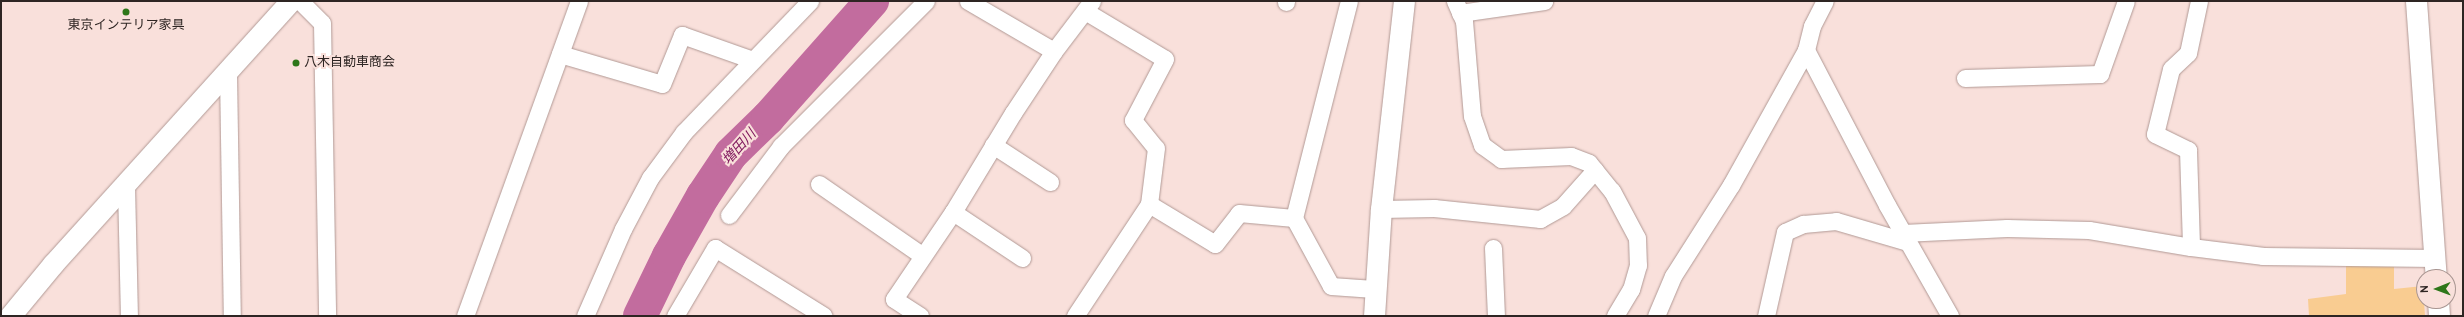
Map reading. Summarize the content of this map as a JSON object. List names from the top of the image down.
{
  "water": ["増田川"],
  "places": ["東京インテリア家具", "八木自動車商会"],
  "north": "left"
}
